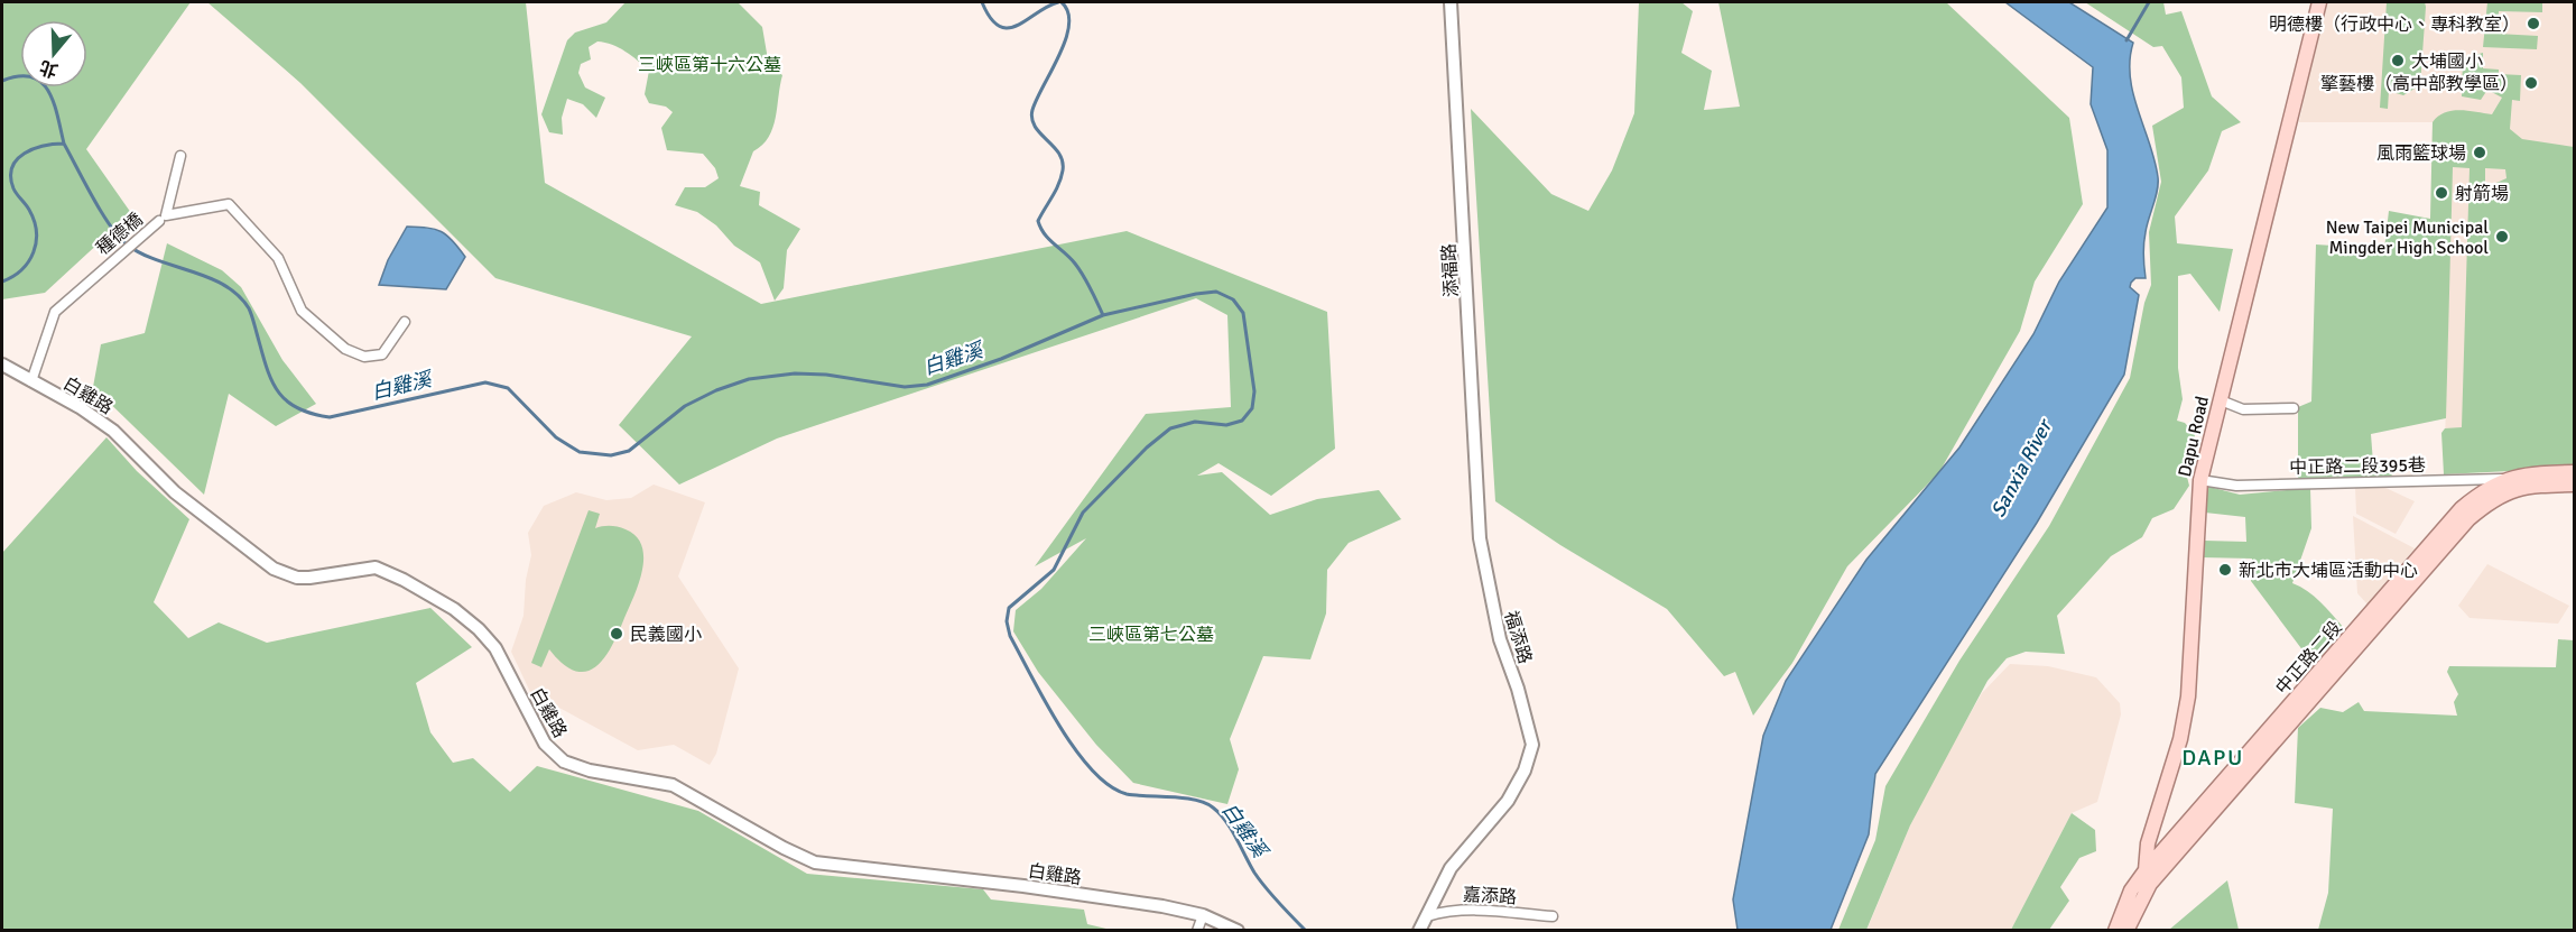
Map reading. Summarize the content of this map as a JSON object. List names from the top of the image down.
{
  "streets": {
    "main road": ["Dapu Road", "中正路二段"],
    "street": [
      "種德橋",
      "添福路",
      "白雞路",
      "中正路二段395巷",
      "福添路",
      "嘉添路"
    ]
  },
  "crossings": [
    ["種德橋", "白雞路"],
    ["添福路", "福添路"],
    ["Dapu Road", "中正路二段395巷"],
    ["Dapu Road", "中正路二段"],
    ["中正路二段395巷", "中正路二段"],
    ["福添路", "嘉添路"]
  ],
  "districts": ["DAPU"],
  "water": ["白雞溪", "Sanxia River"],
  "parks": ["三峽區第十六公墓", "三峽區第七公墓"],
  "places": [
    "明德樓（行政中心、專科教室）",
    "大埔國小",
    "擎藝樓（高中部教學區）",
    "風雨籃球場",
    "射箭場",
    "New Taipei Municipal Mingder High School",
    "新北市大埔區活動中心",
    "民義國小"
  ],
  "north": "bottom"
}
